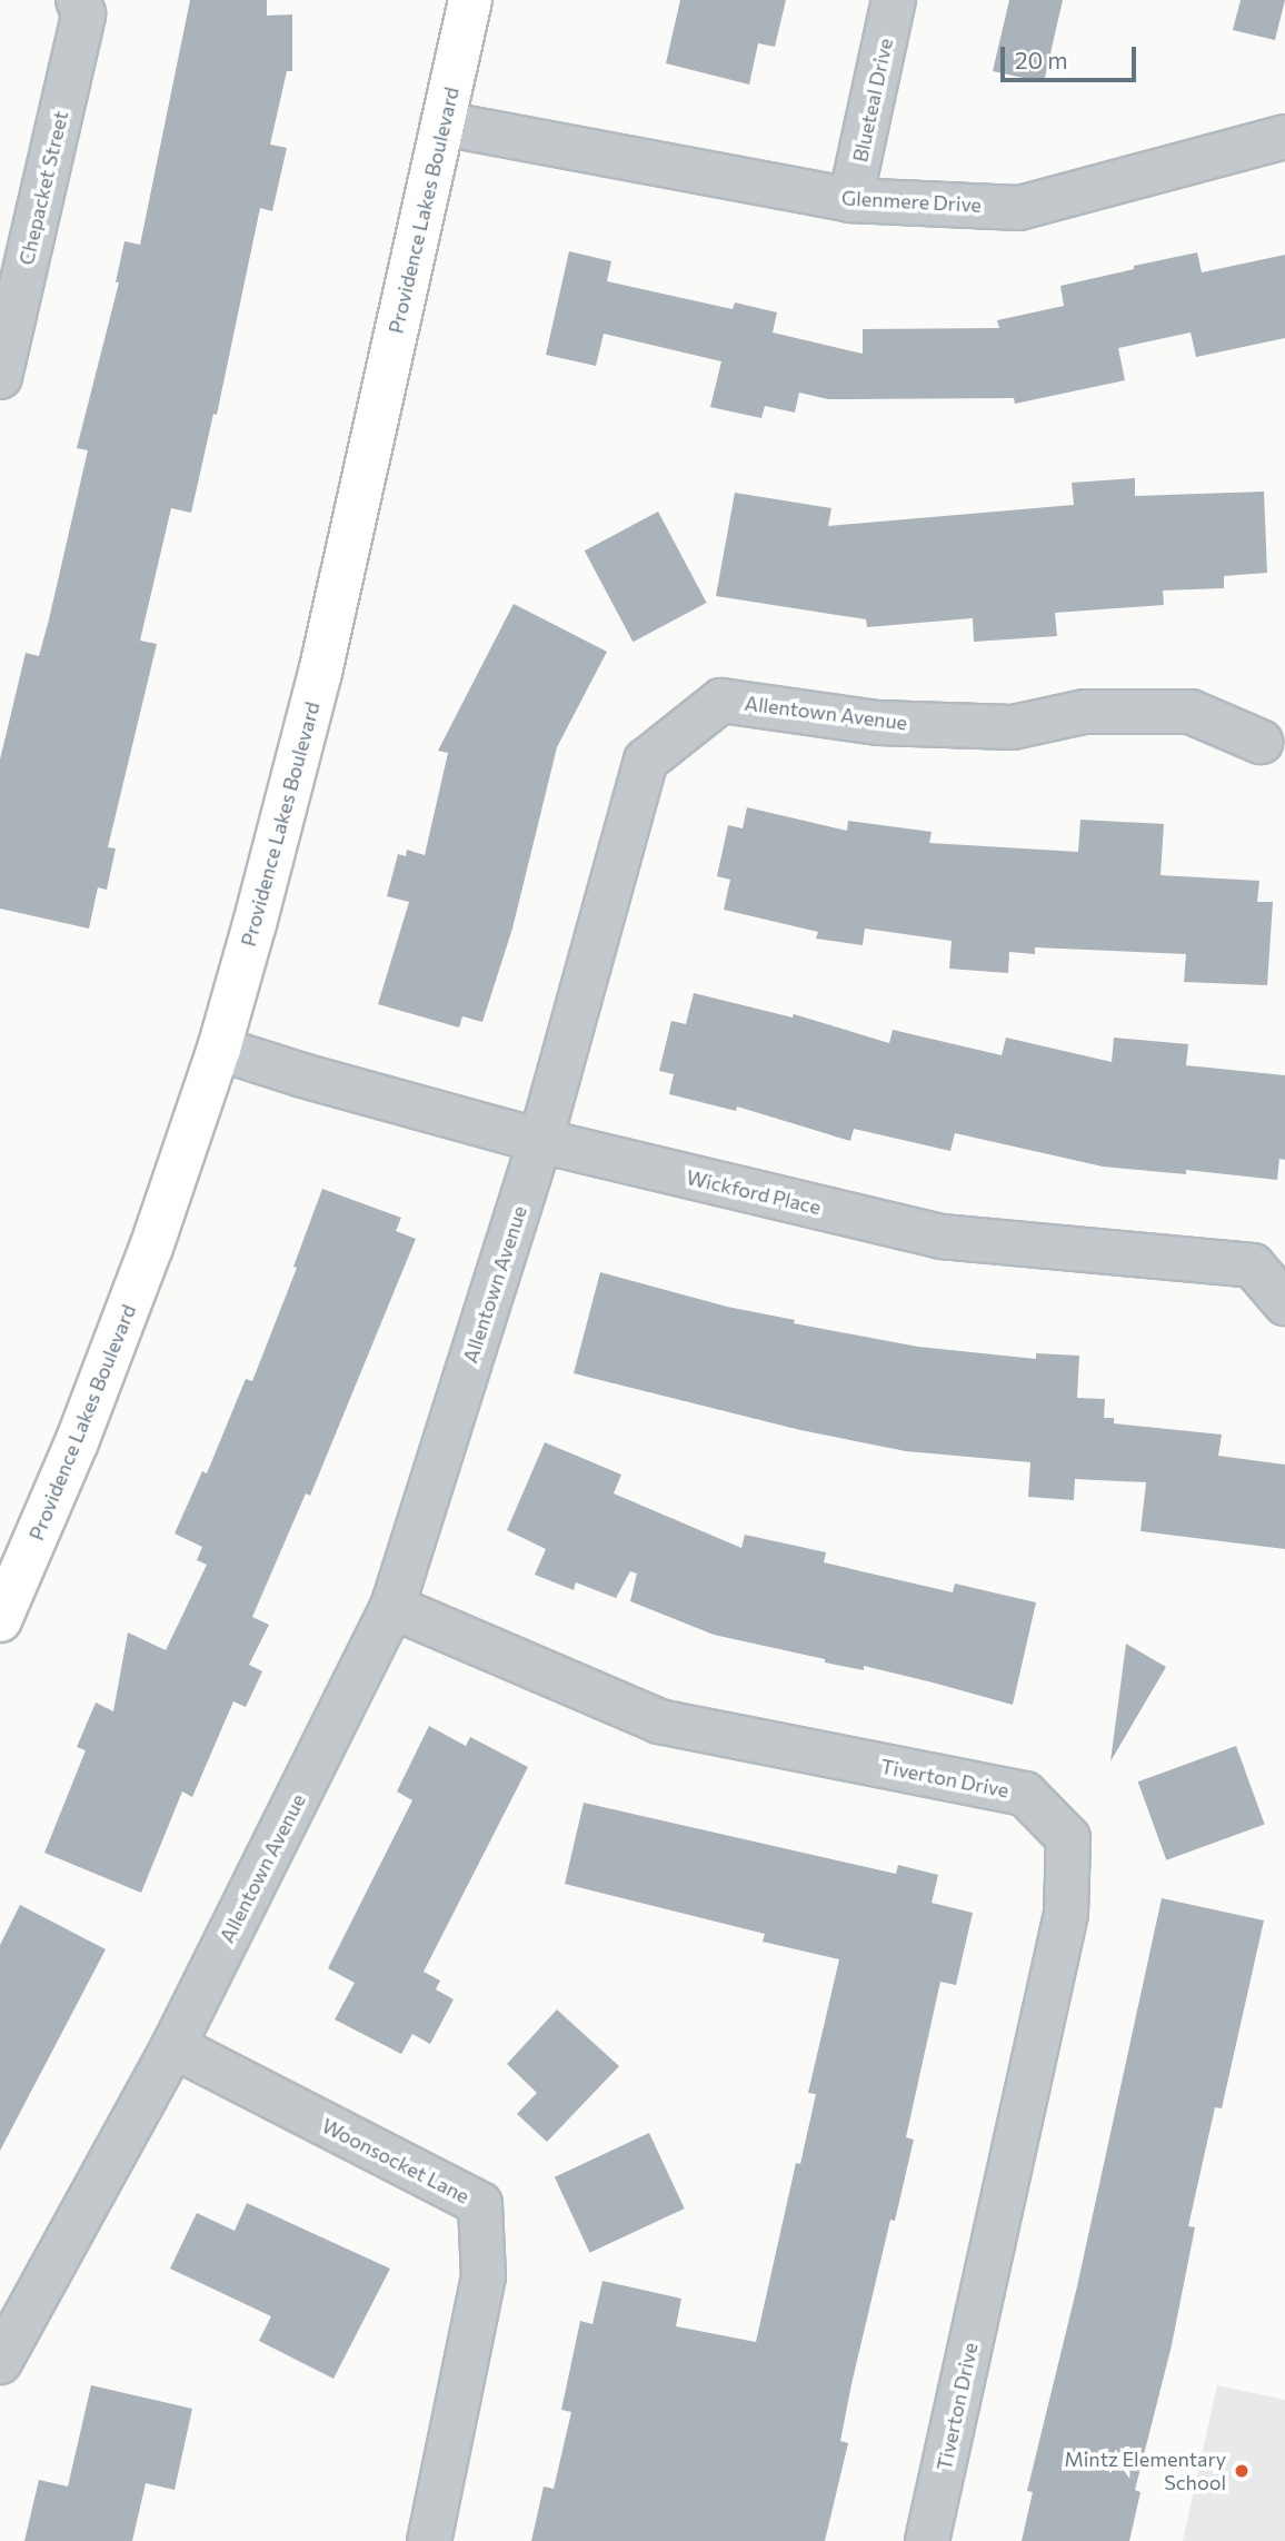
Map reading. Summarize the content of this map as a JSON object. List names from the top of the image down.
{
  "streets": {
    "street": [
      "Blueteal Drive",
      "Chepacket Street",
      "Glenmere Drive",
      "Providence Lakes Boulevard",
      "Allentown Avenue",
      "Wickford Place",
      "Tiverton Drive",
      "Woonsocket Lane"
    ]
  },
  "crossings": [
    ["Blueteal Drive", "Glenmere Drive"],
    ["Glenmere Drive", "Providence Lakes Boulevard"],
    ["Providence Lakes Boulevard", "Wickford Place"],
    ["Allentown Avenue", "Wickford Place"],
    ["Allentown Avenue", "Tiverton Drive"],
    ["Allentown Avenue", "Woonsocket Lane"]
  ],
  "places": ["Mintz Elementary School"],
  "scale_bar": "20 m"
}
